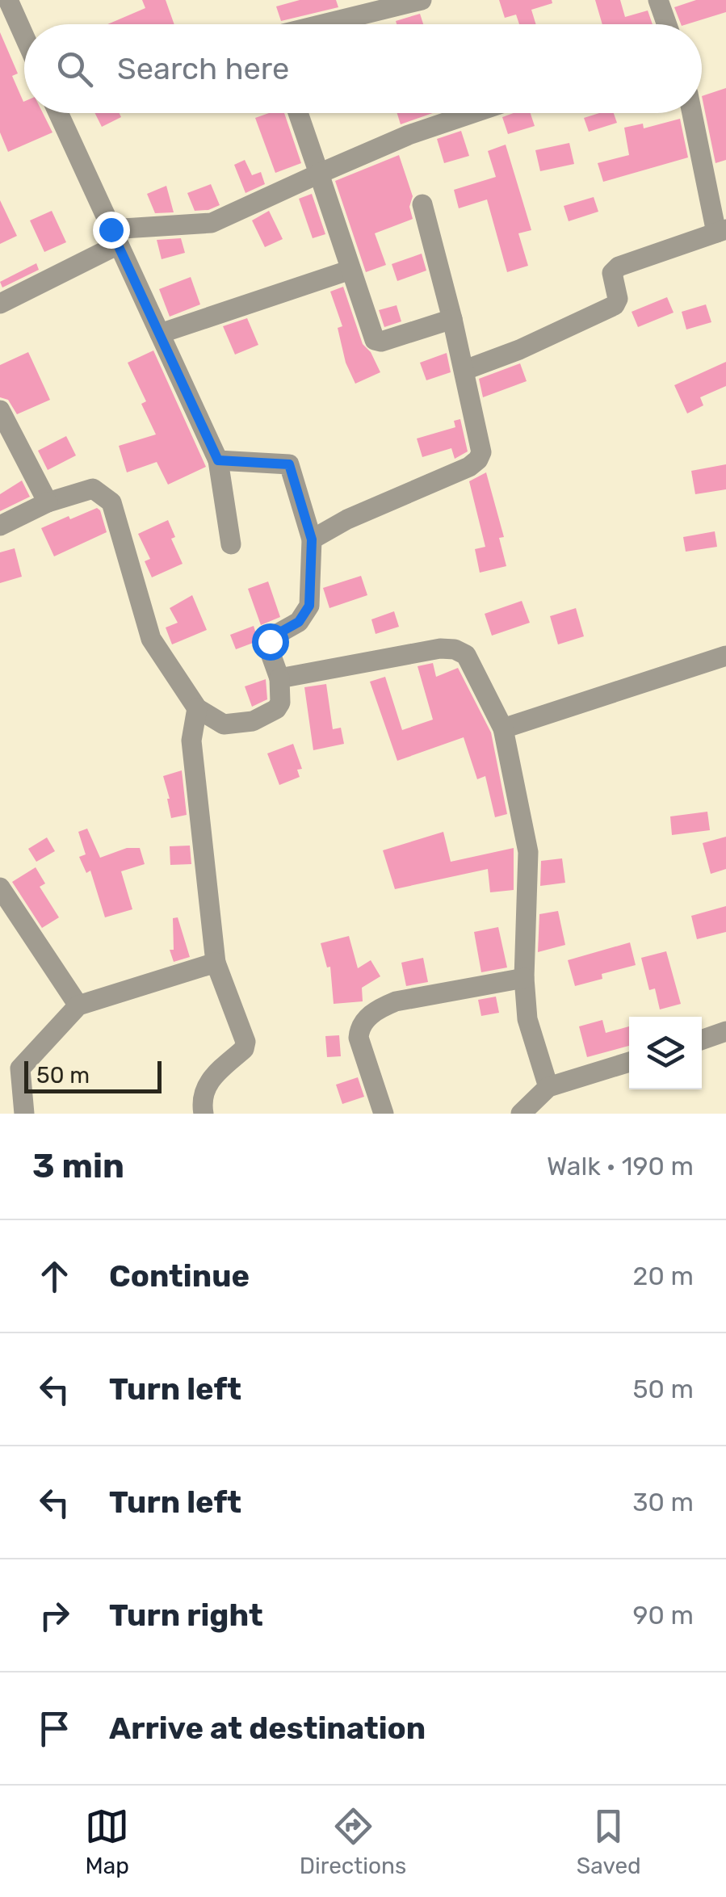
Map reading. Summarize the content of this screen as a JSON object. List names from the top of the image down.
{
  "scale_bar": "50 m",
  "page": {
    "search": "Search here",
    "scale": "50 m",
    "heading": ["3 min", "Walk · 190 m"],
    "list": [
      ["Continue", "20 m"],
      ["Turn left", "50 m"],
      ["Turn left", "30 m"],
      ["Turn right", "90 m"],
      "Arrive at destination"
    ],
    "nav": ["Map", "Directions", "Saved"]
  }
}
